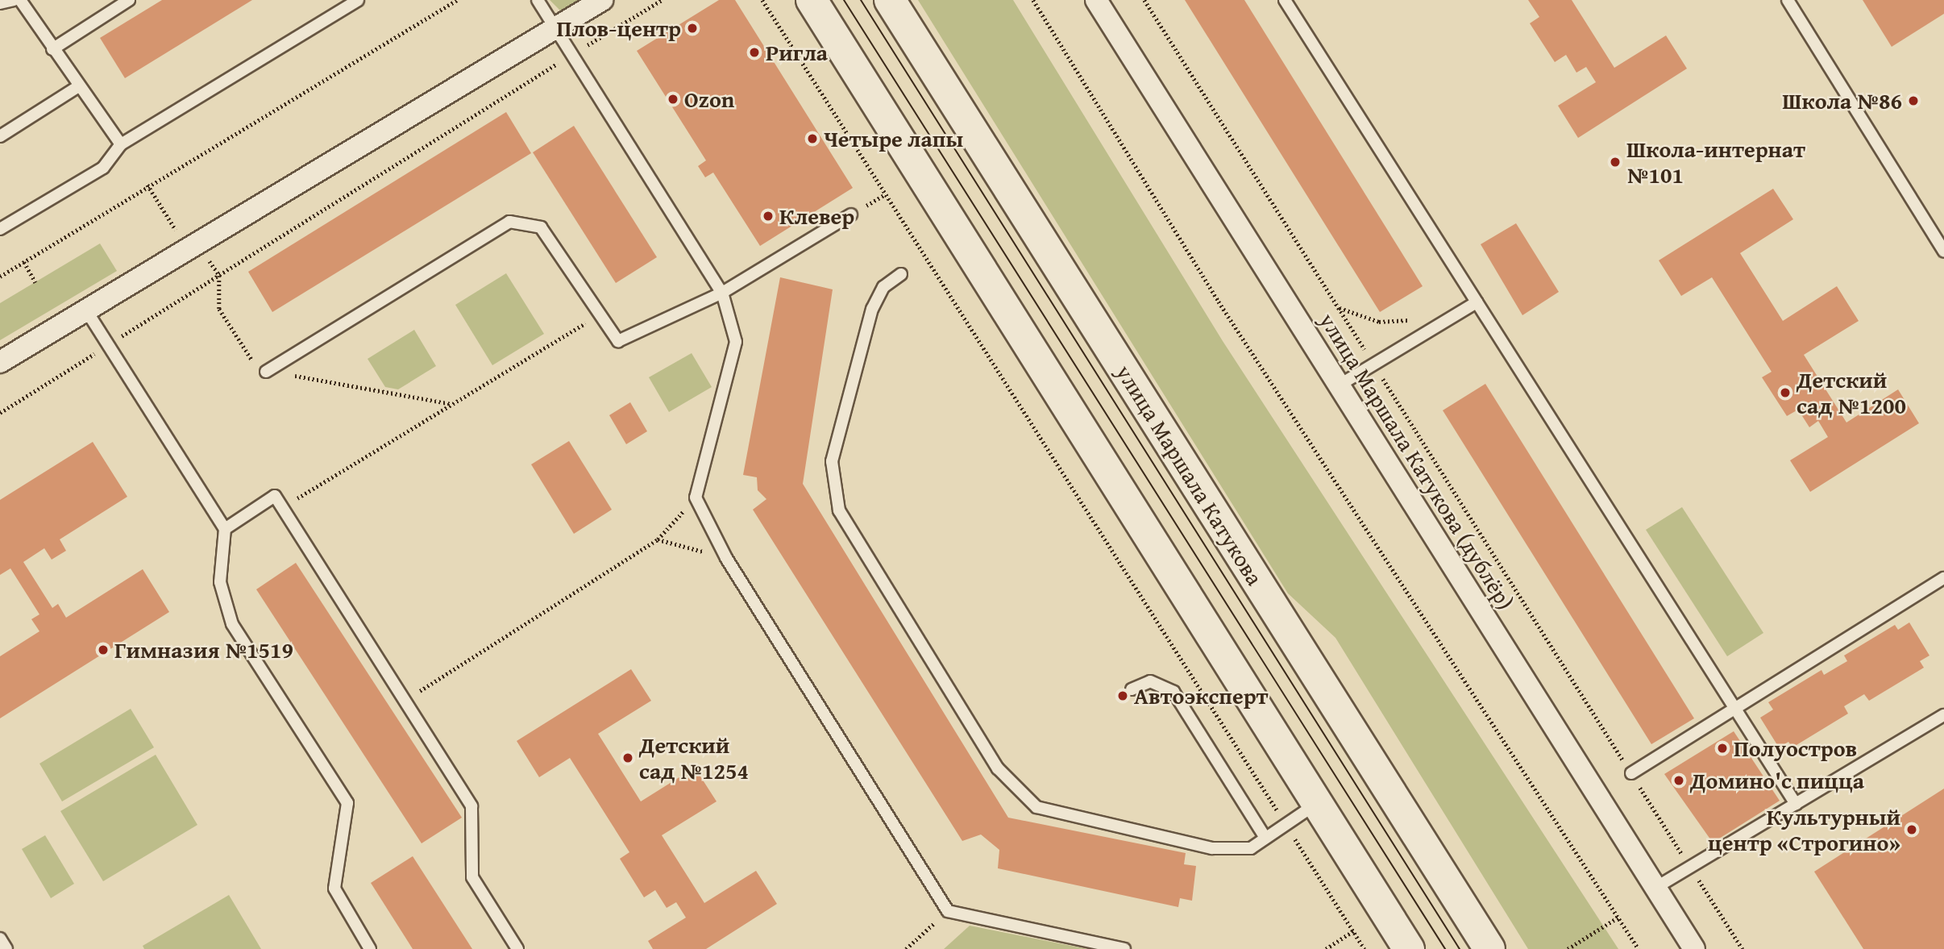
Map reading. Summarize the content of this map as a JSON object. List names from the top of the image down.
{
  "streets": {
    "main road": ["улица Маршала Катукова"],
    "street": ["улица Маршала Катукова (дублёр)"]
  },
  "places": [
    "Плов-центр",
    "Ригла",
    "Ozon",
    "Школа №86",
    "Четыре лапы",
    "Школа-интернат №101",
    "Клевер",
    "Детский сад №1200",
    "Гимназия №1519",
    "Автоэксперт",
    "Полуостров",
    "Детский сад №1254",
    "Домино'с пицца",
    "Культурный центр «Строгино»"
  ]
}
